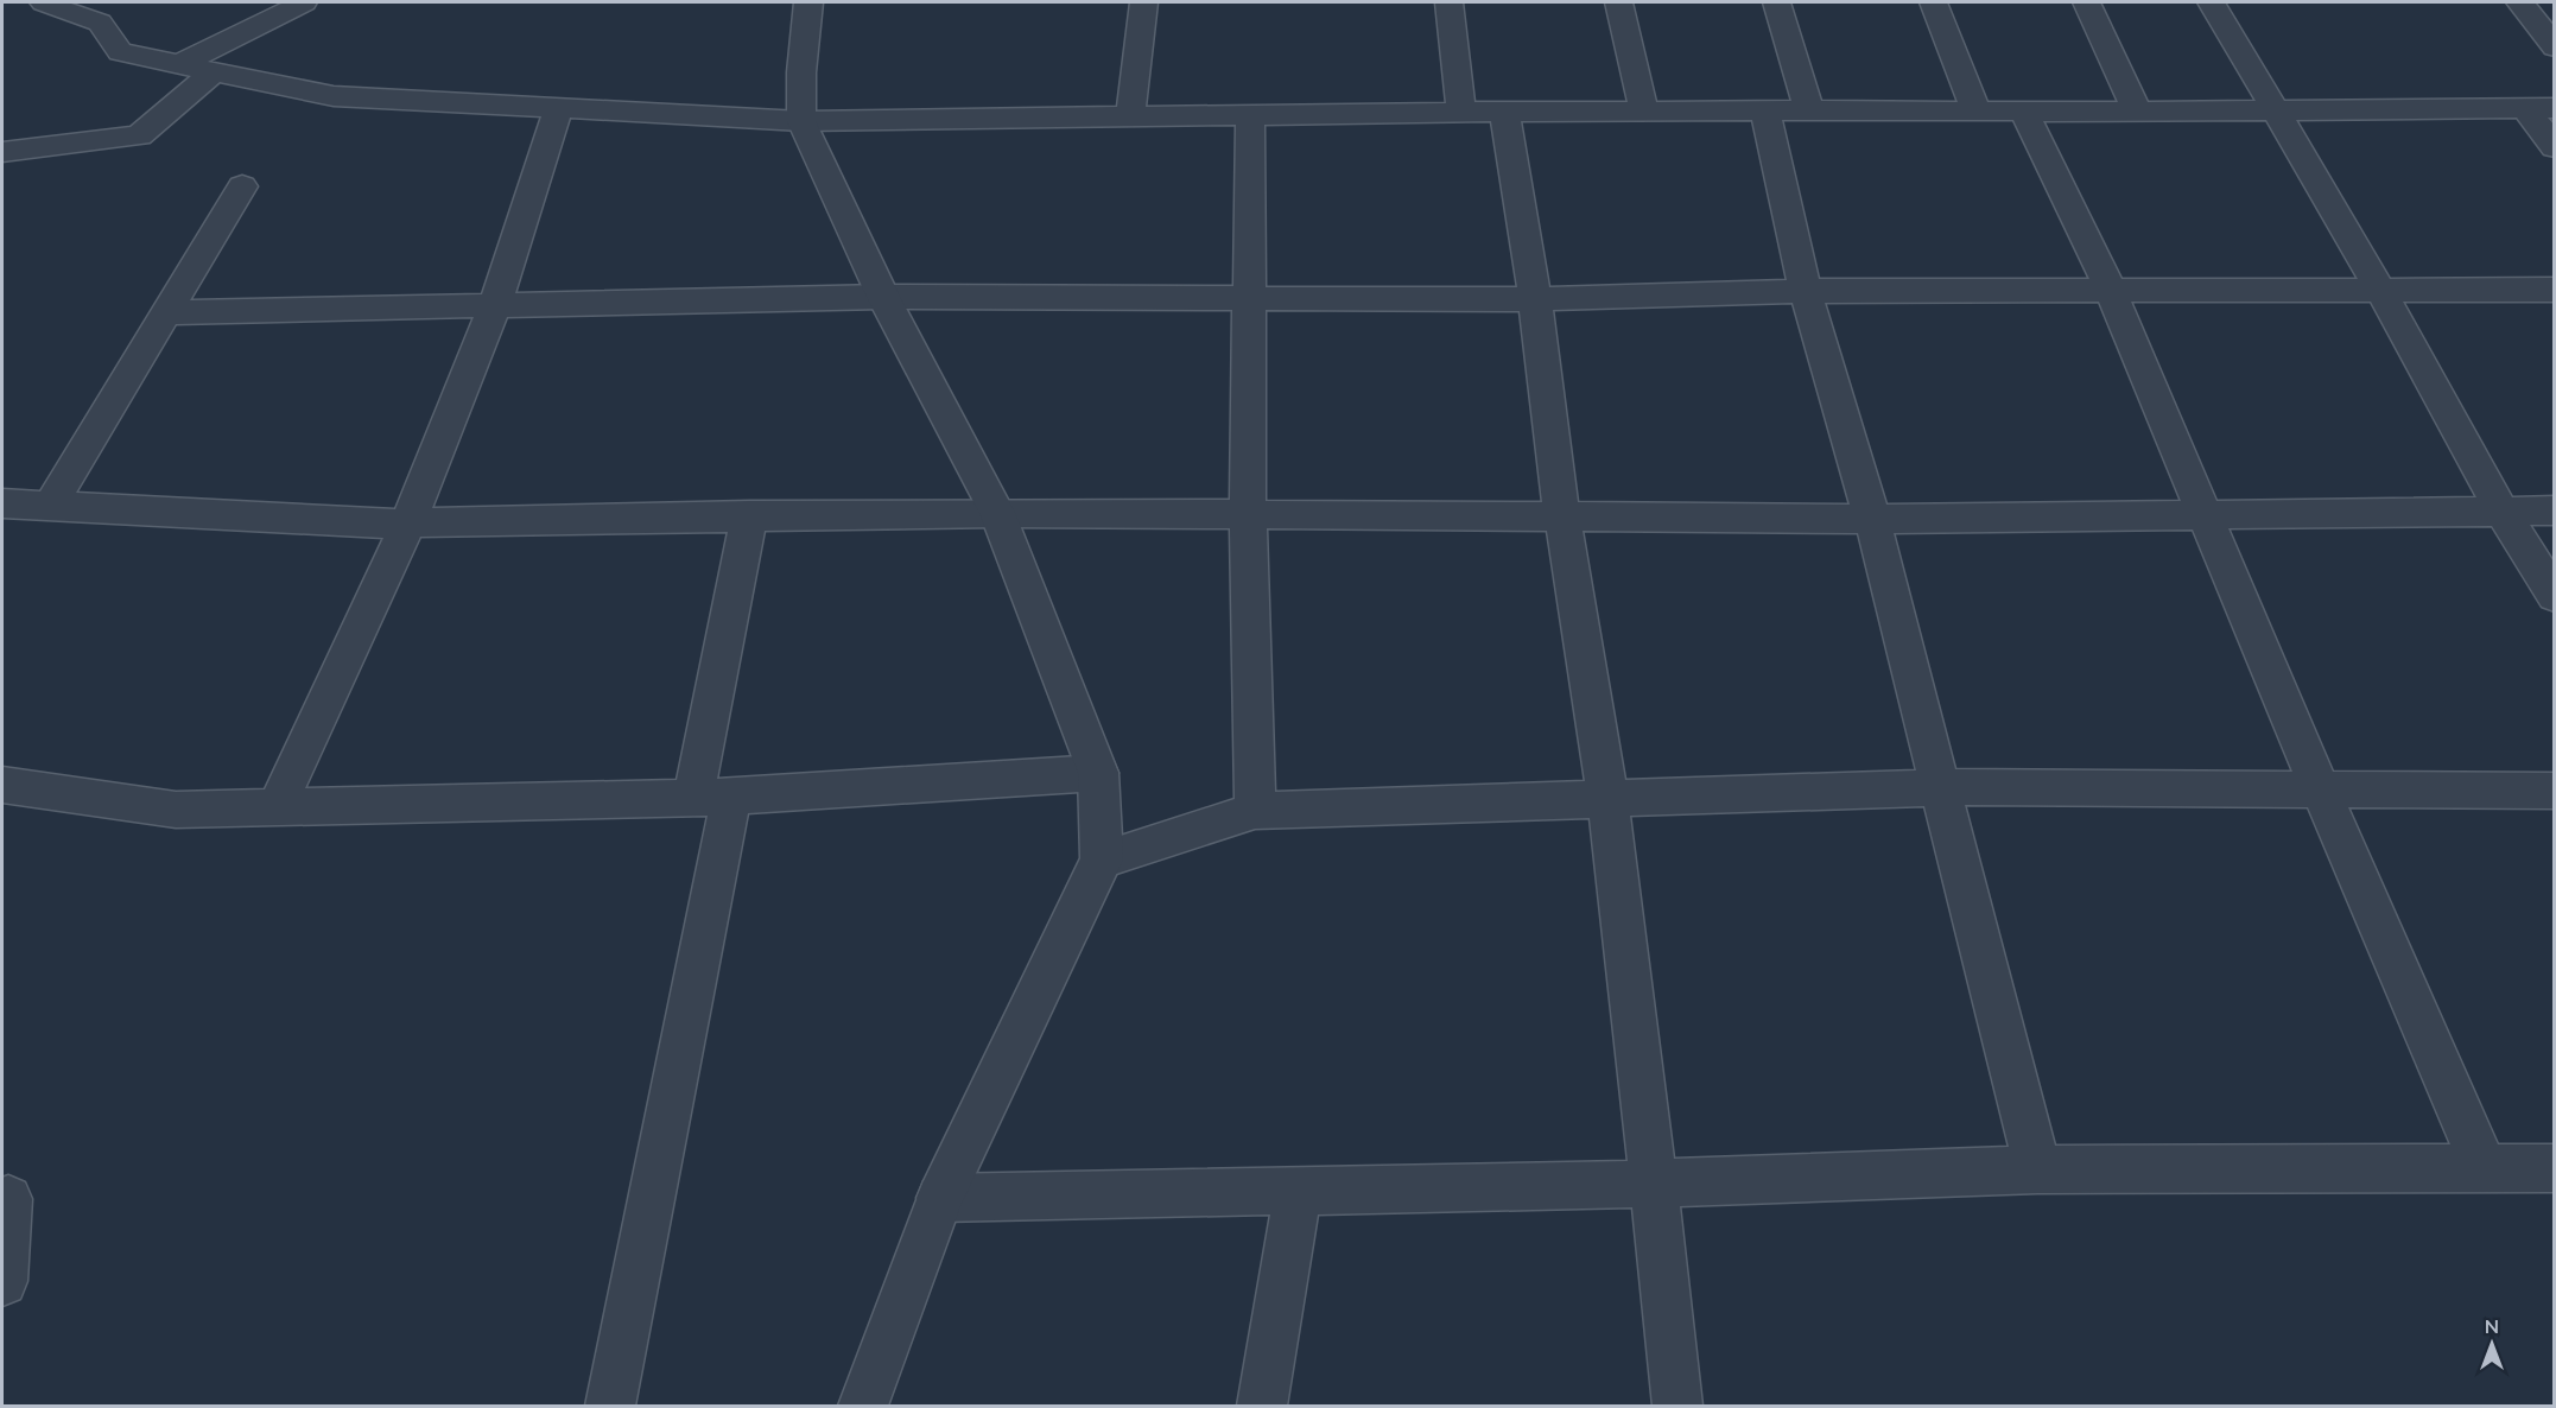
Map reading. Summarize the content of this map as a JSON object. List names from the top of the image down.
{
  "north": "top"
}
